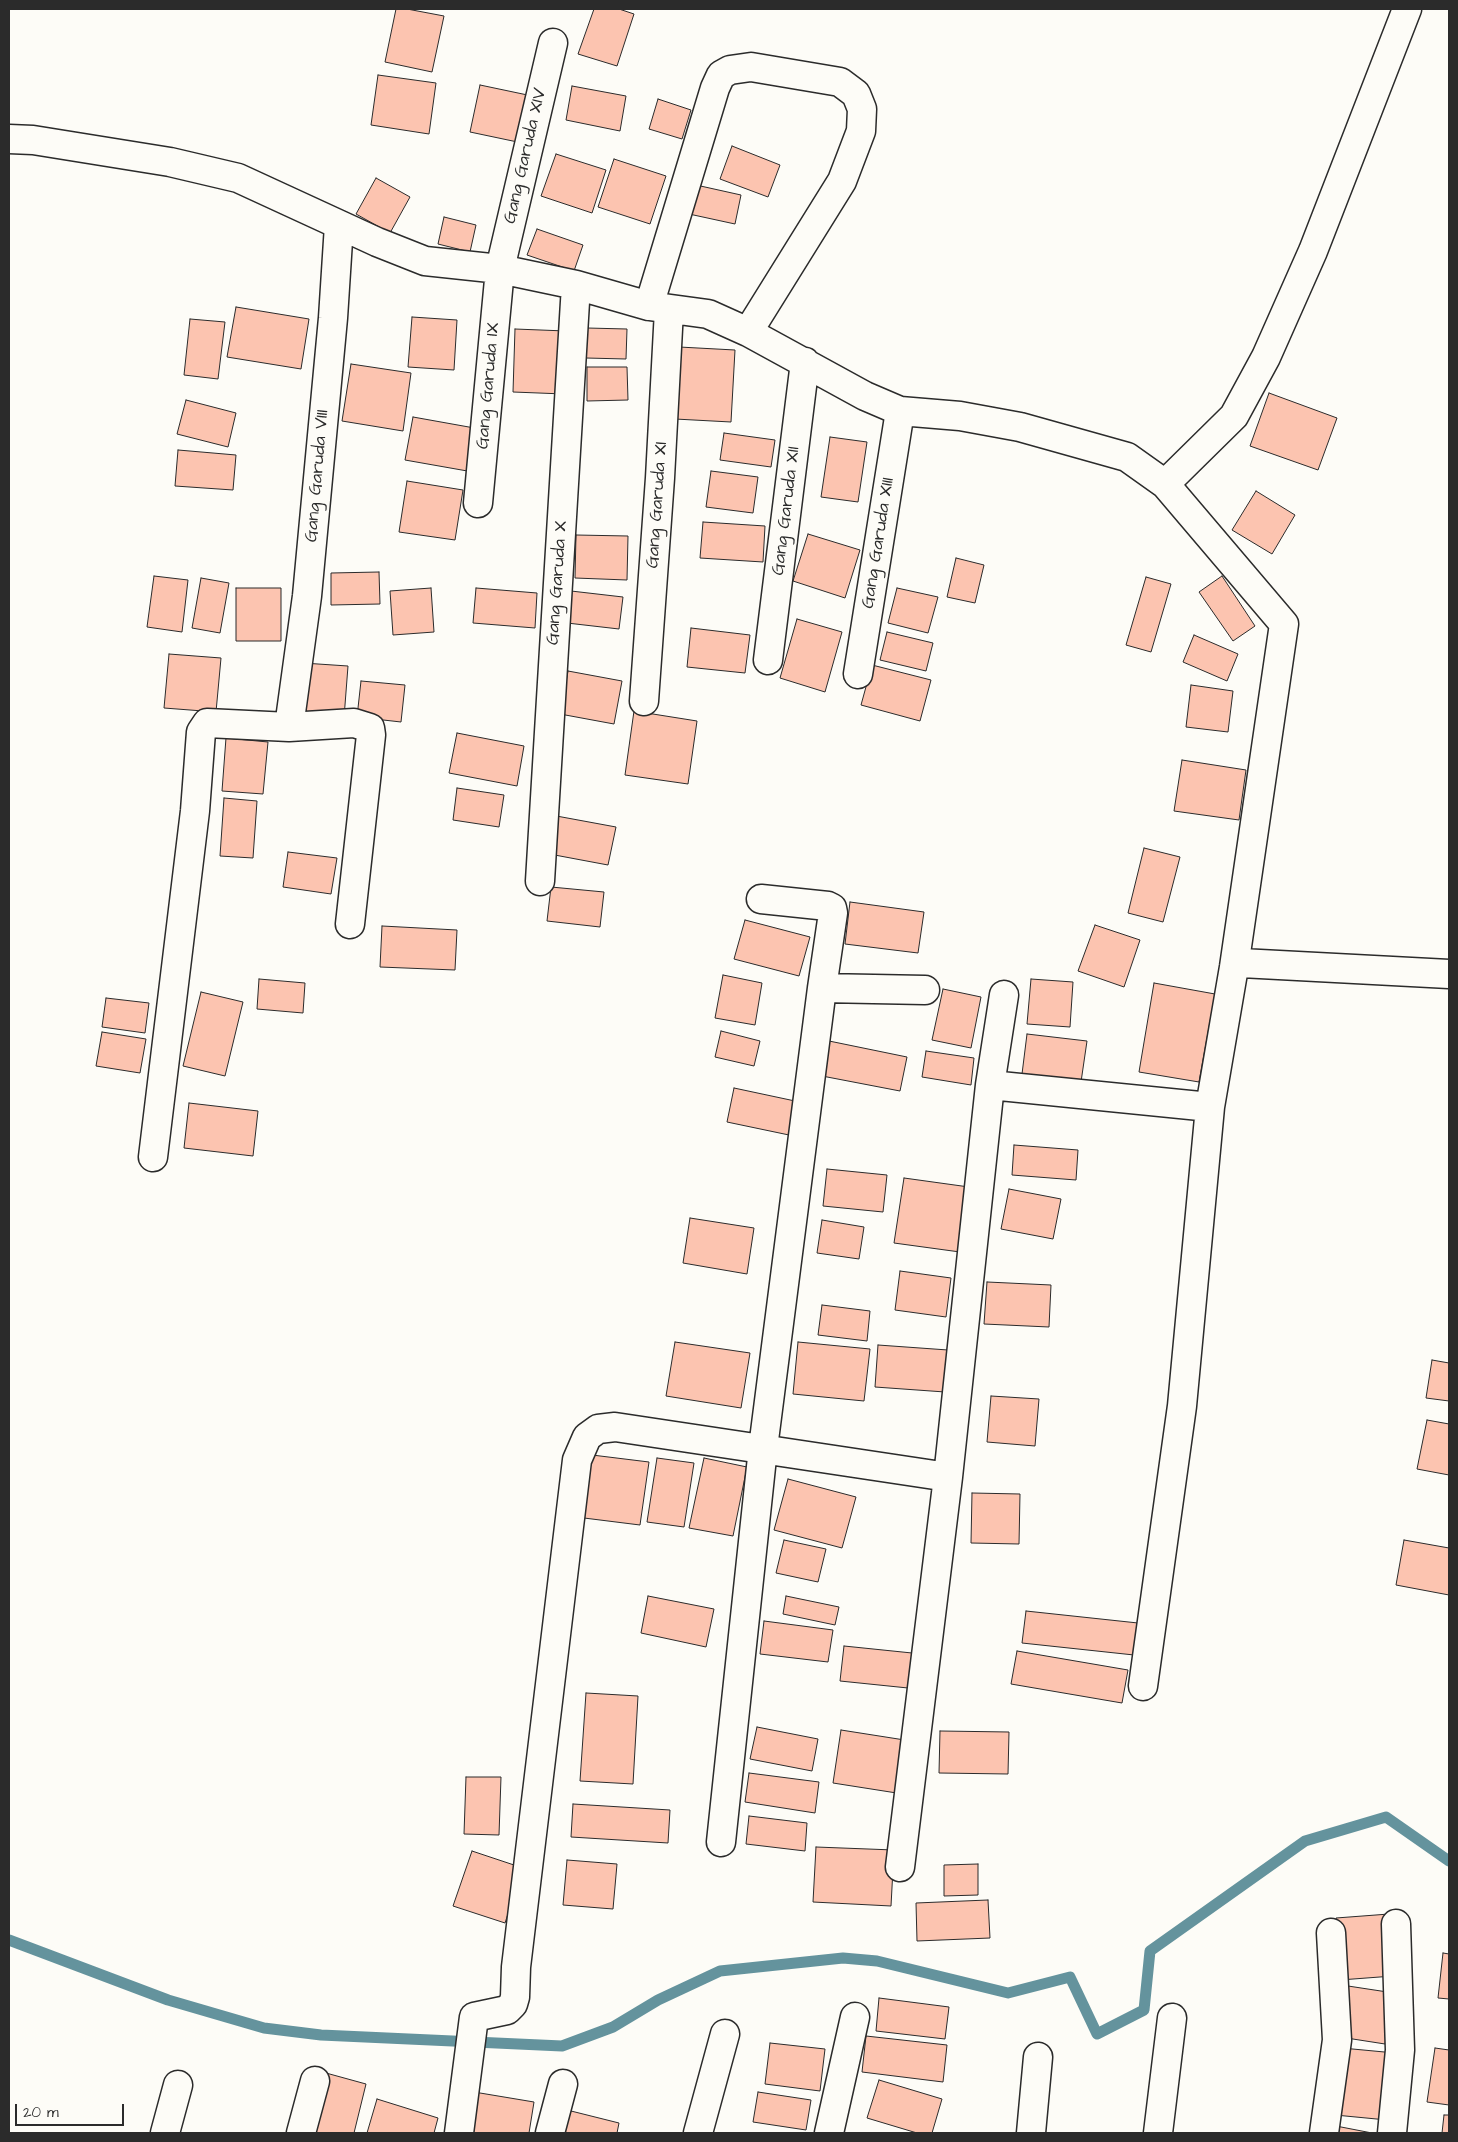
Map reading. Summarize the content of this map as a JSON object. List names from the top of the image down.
{
  "streets": {
    "street": [
      "Gang Garuda XIV",
      "Gang Garuda IX",
      "Gang Garuda VIII",
      "Gang Garuda XI",
      "Gang Garuda XII",
      "Gang Garuda XIII",
      "Gang Garuda X"
    ]
  },
  "crossings": [
    ["Gang Garuda XIV", "Gang Garuda IX"]
  ],
  "scale_bar": "20 m"
}
